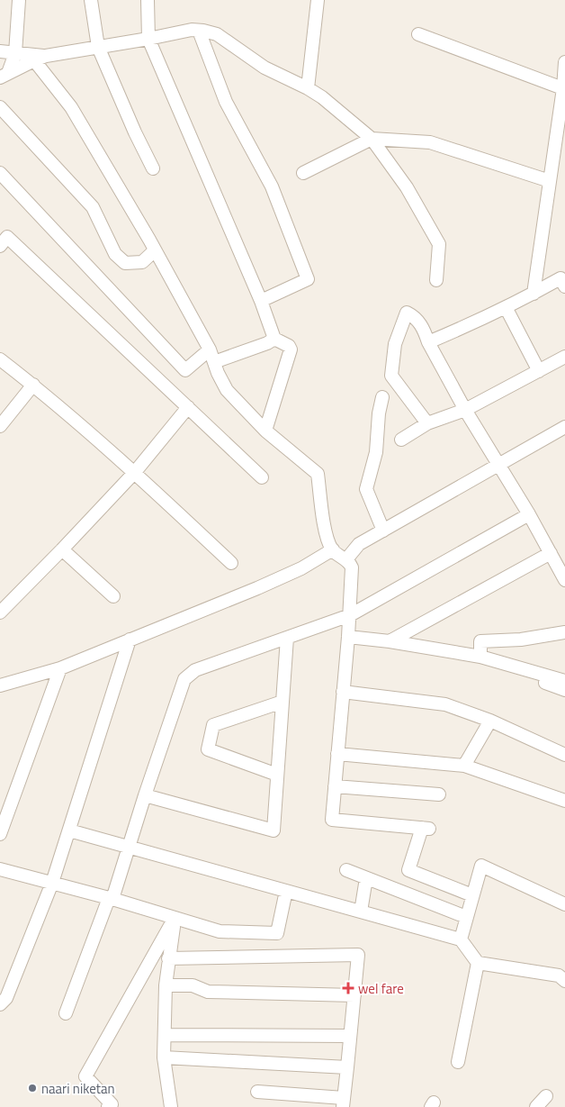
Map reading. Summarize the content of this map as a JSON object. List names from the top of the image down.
{
  "places": {
    "health": ["wel fare"],
    "other": ["naari niketan"]
  }
}
